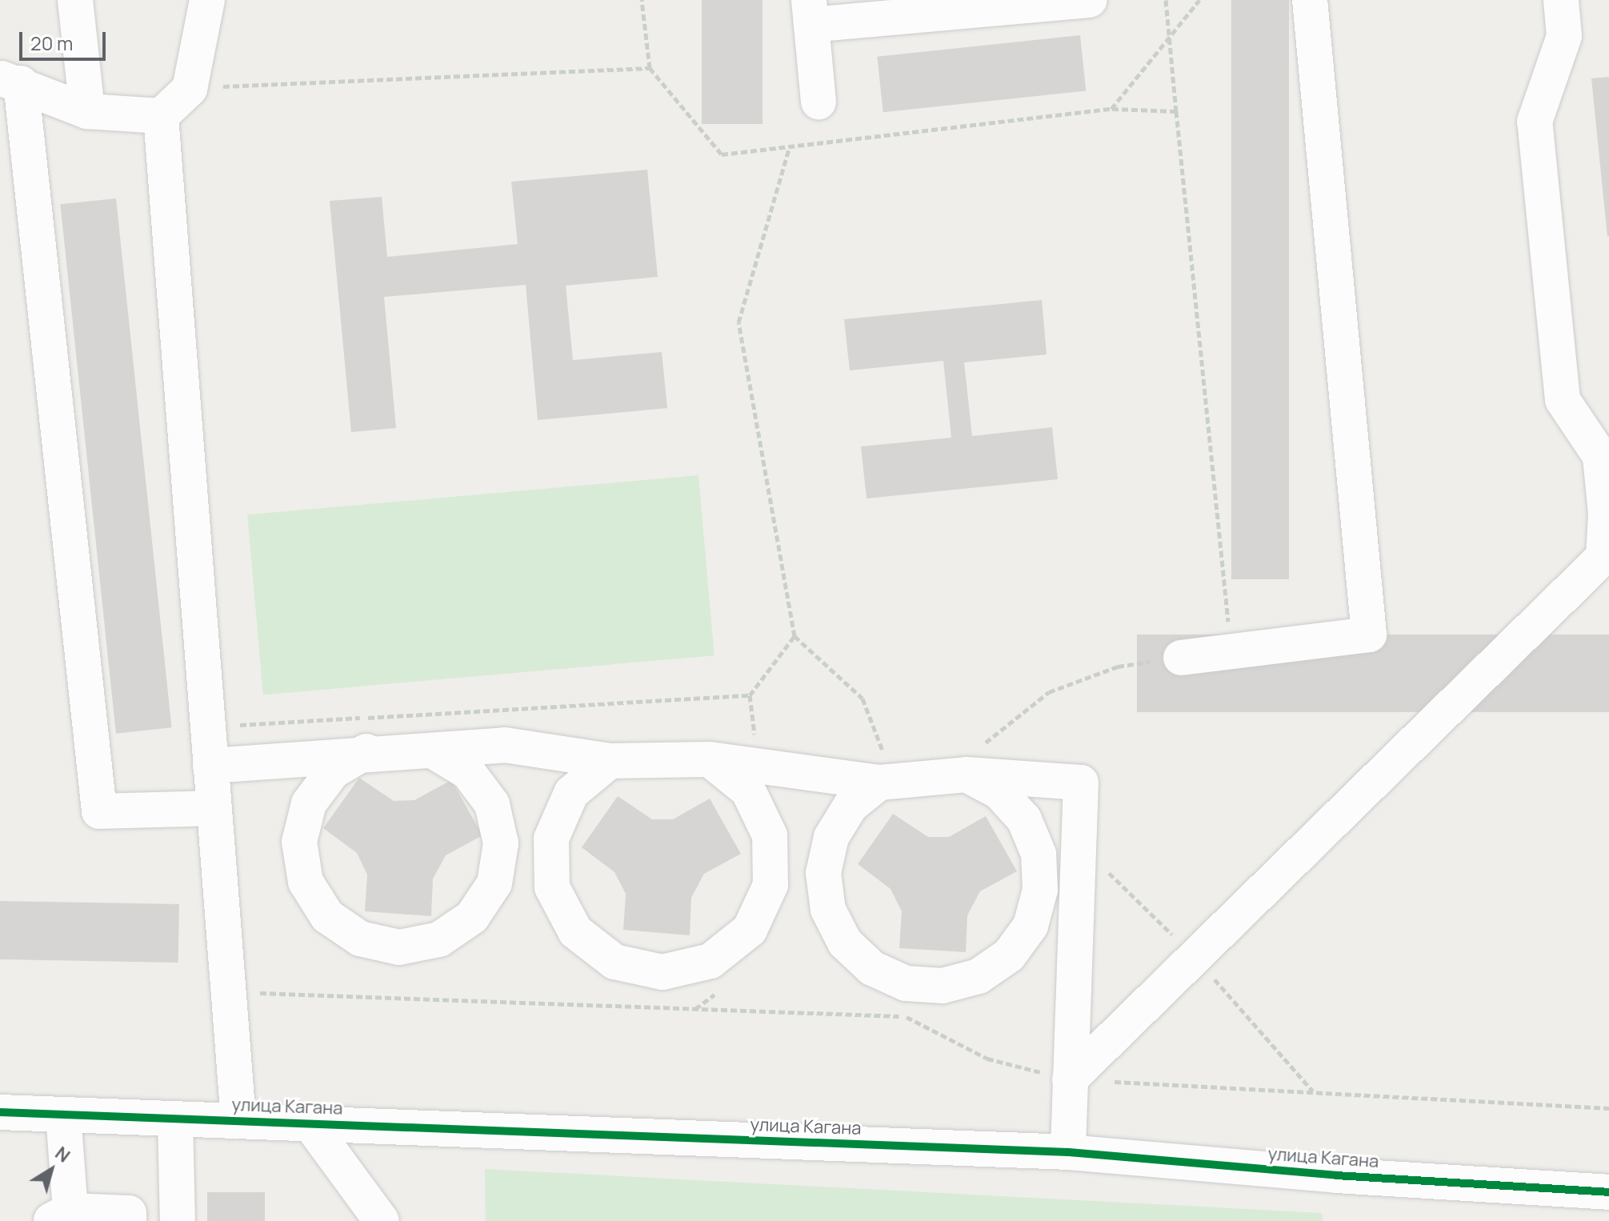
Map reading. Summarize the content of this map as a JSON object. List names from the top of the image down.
{
  "streets": {
    "street": ["улица Кагана"]
  },
  "scale_bar": "20 m",
  "north": "top right"
}
